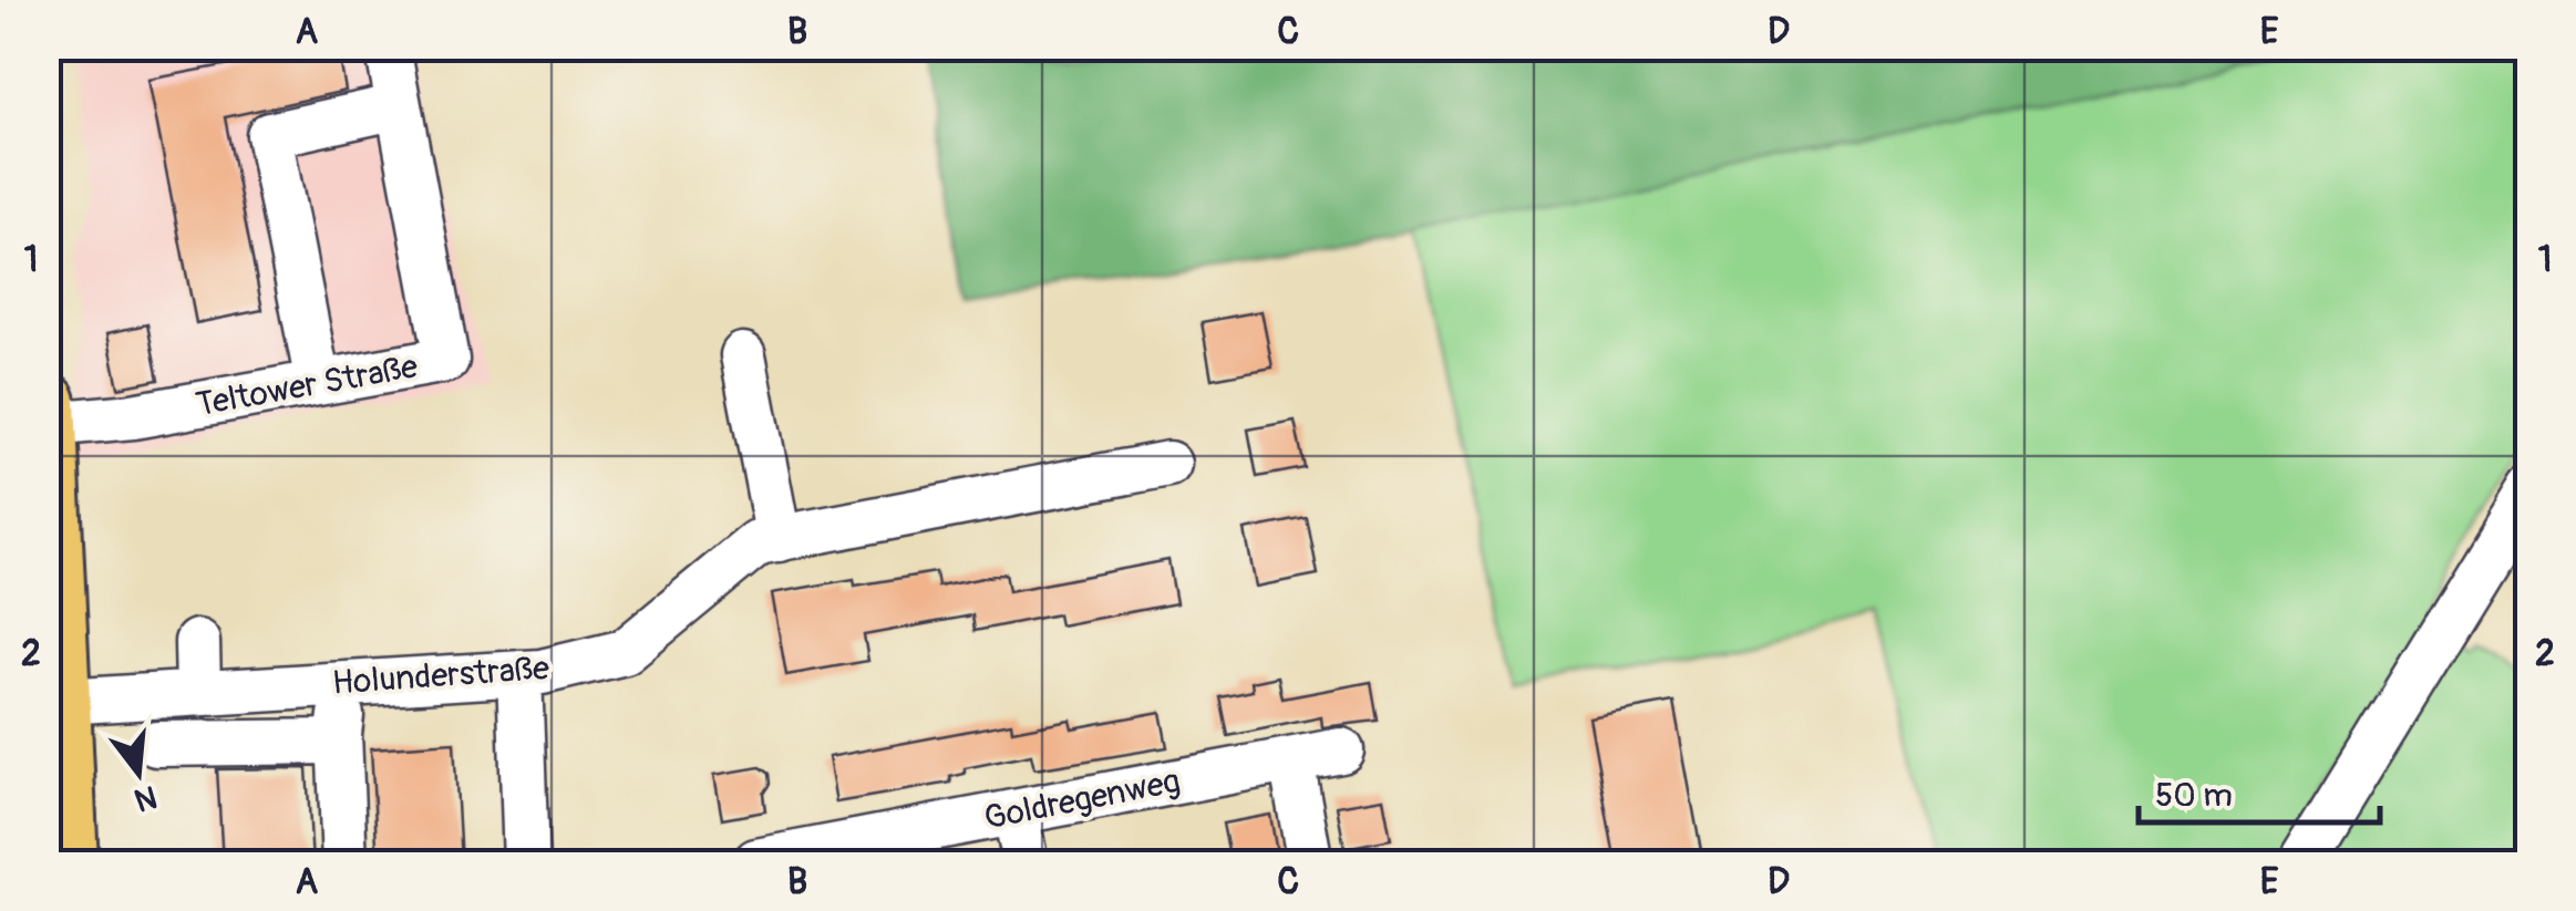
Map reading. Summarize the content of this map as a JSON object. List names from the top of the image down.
{
  "streets": {
    "street": ["Teltower Straße", "Holunderstraße", "Goldregenweg"]
  },
  "scale_bar": "50 m",
  "north": "bottom",
  "grid": {
    "columns": [
      "A",
      "B",
      "C",
      "D",
      "E"
    ],
    "rows": ["1", "2"]
  }
}
